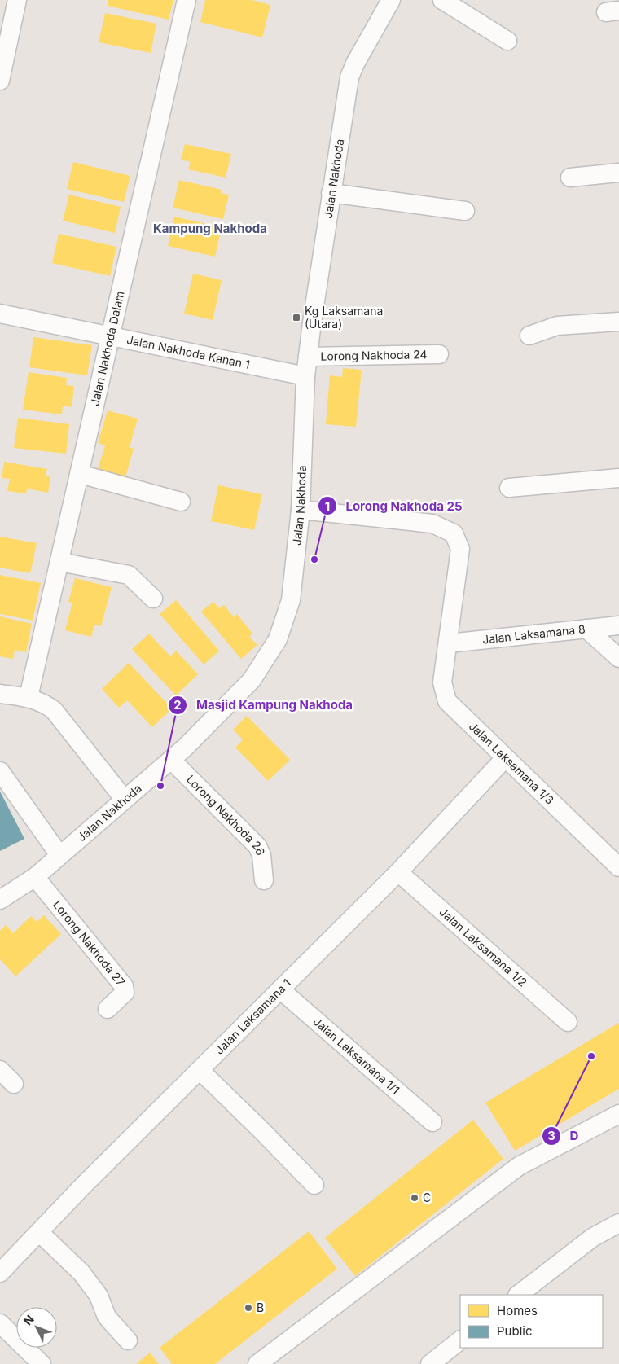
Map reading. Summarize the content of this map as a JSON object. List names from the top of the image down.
{
  "streets": {
    "street": [
      "Jalan Nakhoda",
      "Jalan Nakhoda Dalam",
      "Jalan Nakhoda Kanan 1",
      "Lorong Nakhoda 24",
      "Jalan Laksamana 8",
      "Jalan Laksamana 1/3",
      "Lorong Nakhoda 26",
      "Lorong Nakhoda 27",
      "Jalan Laksamana 1/2",
      "Jalan Laksamana 1",
      "Jalan Laksamana 1/1"
    ]
  },
  "crossings": [
    ["Jalan Nakhoda", "Jalan Nakhoda Kanan 1"],
    ["Jalan Nakhoda", "Lorong Nakhoda 24"],
    ["Jalan Nakhoda", "Jalan Laksamana 1/3"],
    ["Jalan Nakhoda", "Lorong Nakhoda 26"],
    ["Jalan Nakhoda", "Lorong Nakhoda 27"],
    ["Jalan Nakhoda Dalam", "Jalan Nakhoda Kanan 1"],
    ["Jalan Laksamana 8", "Jalan Laksamana 1/3"],
    ["Jalan Laksamana 1/3", "Jalan Laksamana 1"],
    ["Jalan Laksamana 1/2", "Jalan Laksamana 1"],
    ["Jalan Laksamana 1", "Jalan Laksamana 1/1"]
  ],
  "districts": ["Kampung Nakhoda"],
  "places": {
    "transit": ["Kg Laksamana (Utara)"],
    "other": [
      "Lorong Nakhoda 25",
      "Masjid Kampung Nakhoda",
      "D",
      "C",
      "B"
    ]
  },
  "legend": ["Homes", "Public"],
  "north": "top left"
}
